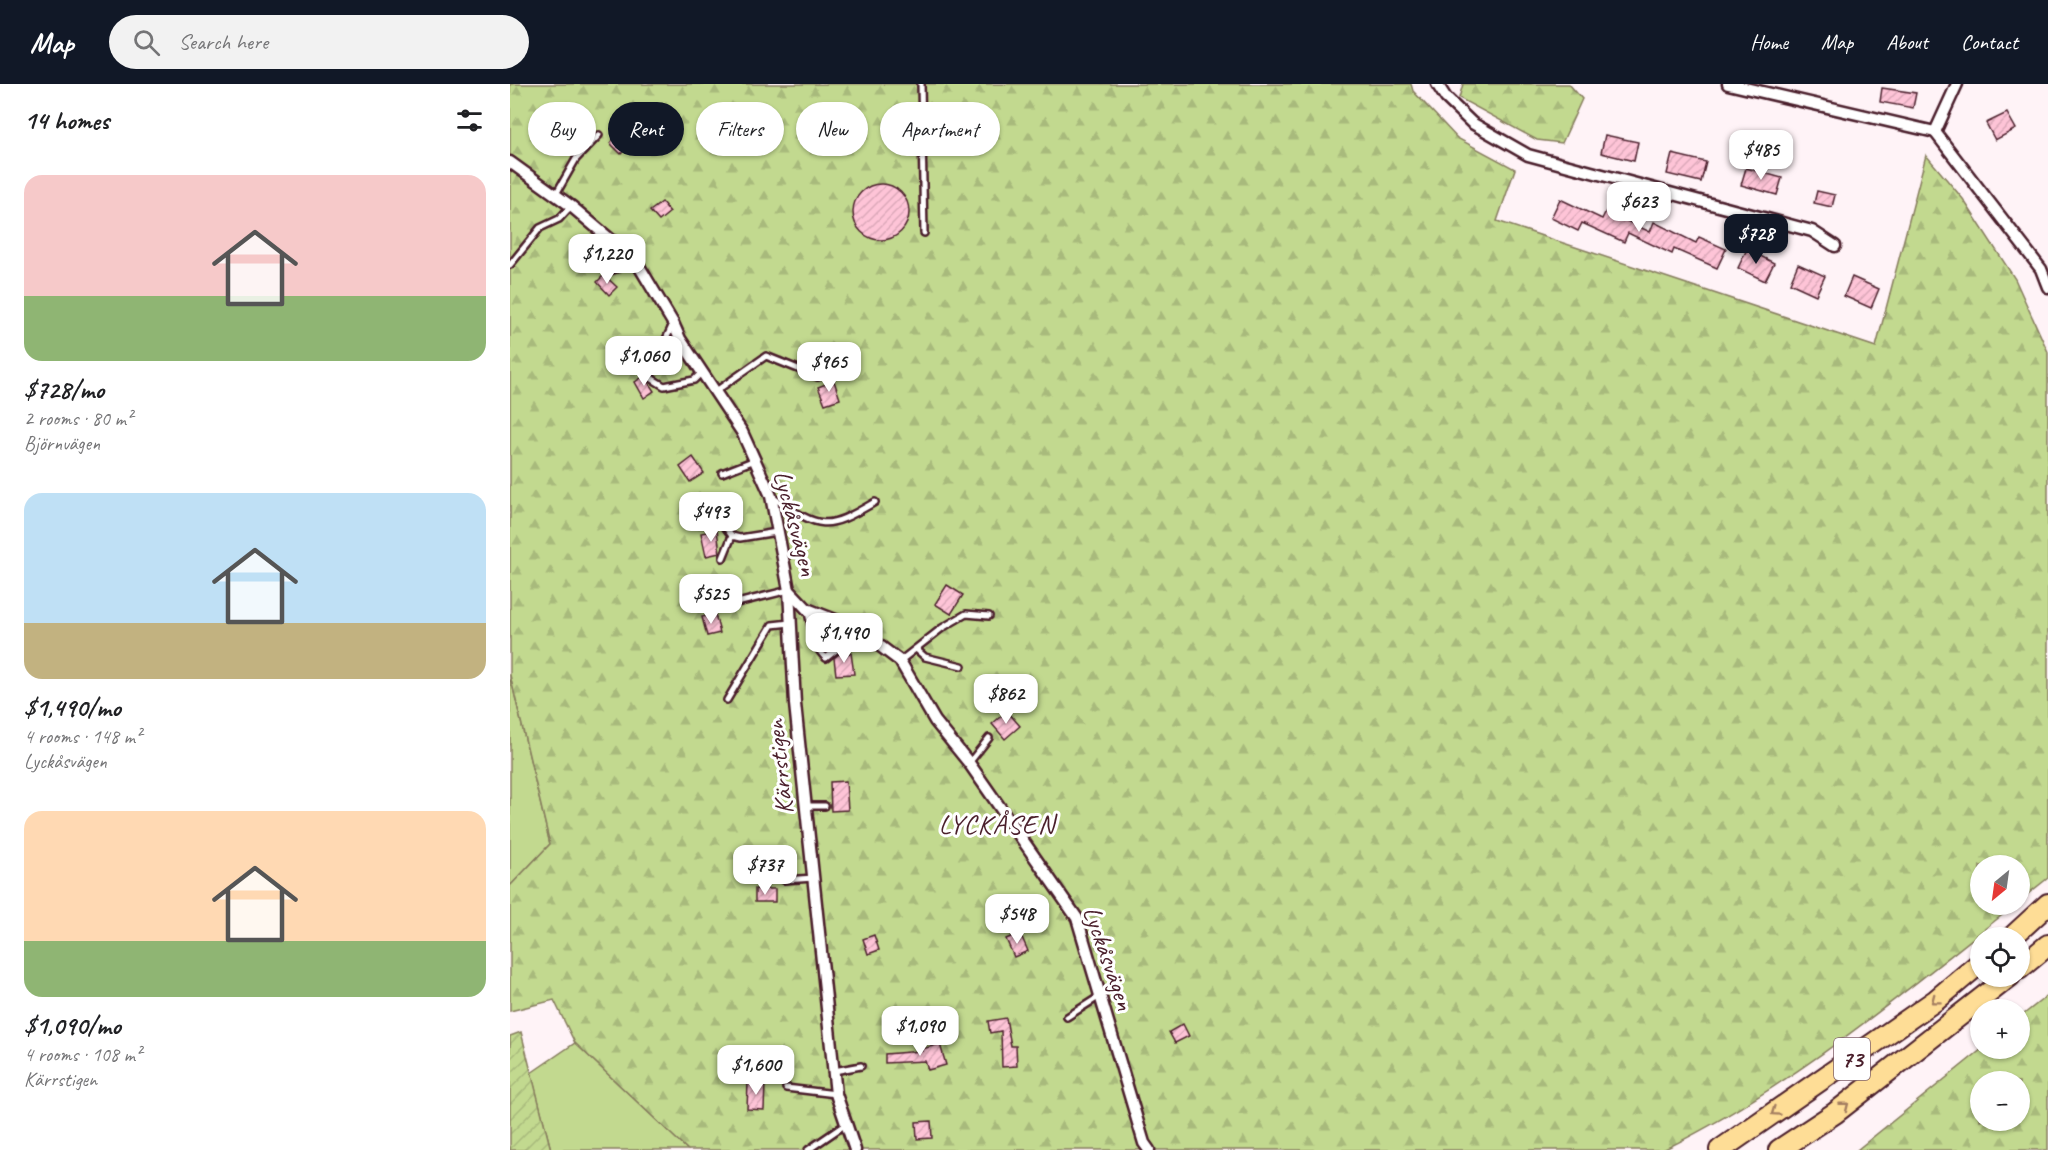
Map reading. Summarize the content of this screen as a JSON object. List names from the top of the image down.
{
  "streets": {
    "highway": ["73"],
    "street": ["Lyckåsvägen", "Kärrstigen"]
  },
  "crossings": [
    ["Lyckåsvägen", "Kärrstigen"]
  ],
  "districts": ["LYCKÅSEN"],
  "north": "bottom left",
  "page": {
    "header": "Map",
    "search": "Search here",
    "nav": [
      "Home",
      "Map",
      "About",
      "Contact"
    ],
    "heading": "14 homes",
    "chip": [
      "Buy",
      "Rent",
      "Filters",
      "New",
      "Apartment"
    ],
    "price": [
      "$485",
      "$623",
      "$728",
      "$1,220",
      "$1,060",
      "$965",
      "$493",
      "$525",
      "$1,490",
      "$862",
      "$737",
      "$548",
      "$1,090",
      "$1,600"
    ],
    "list": [
      {
        "name": "$728/mo",
        "note": "2 rooms · 80 m² · Björnvägen"
      },
      {
        "name": "$1,490/mo",
        "note": "4 rooms · 148 m² · Lyckåsvägen"
      },
      {
        "name": "$1,090/mo",
        "note": "4 rooms · 108 m² · Kärrstigen"
      }
    ],
    "map_buttons": ["+", "−"]
  }
}
